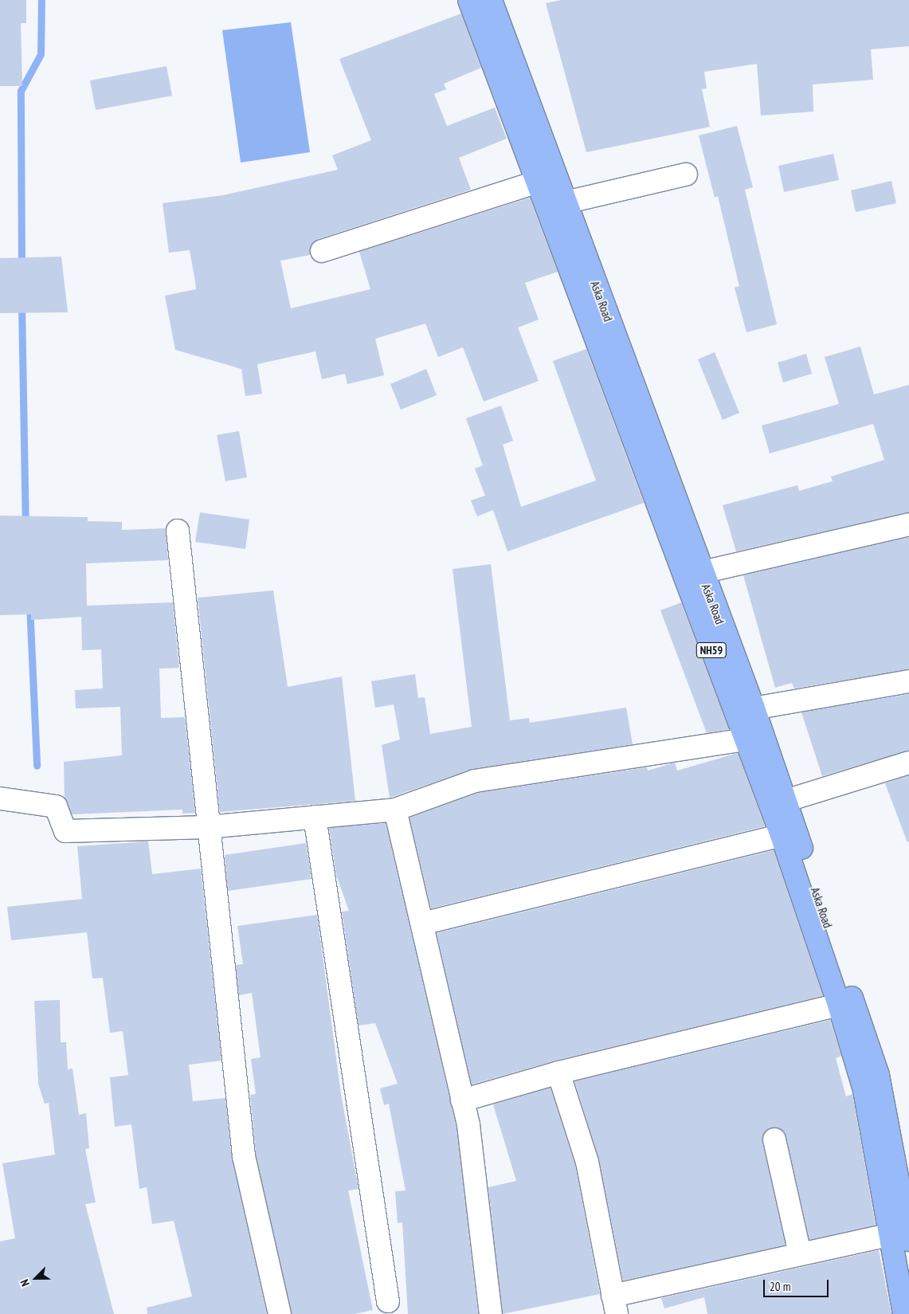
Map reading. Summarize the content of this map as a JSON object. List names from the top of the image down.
{
  "streets": {
    "highway": ["Aska Road", "NH59"]
  },
  "crossings": [
    ["Aska Road", "NH59"]
  ],
  "scale_bar": "20 m",
  "north": "bottom left"
}
